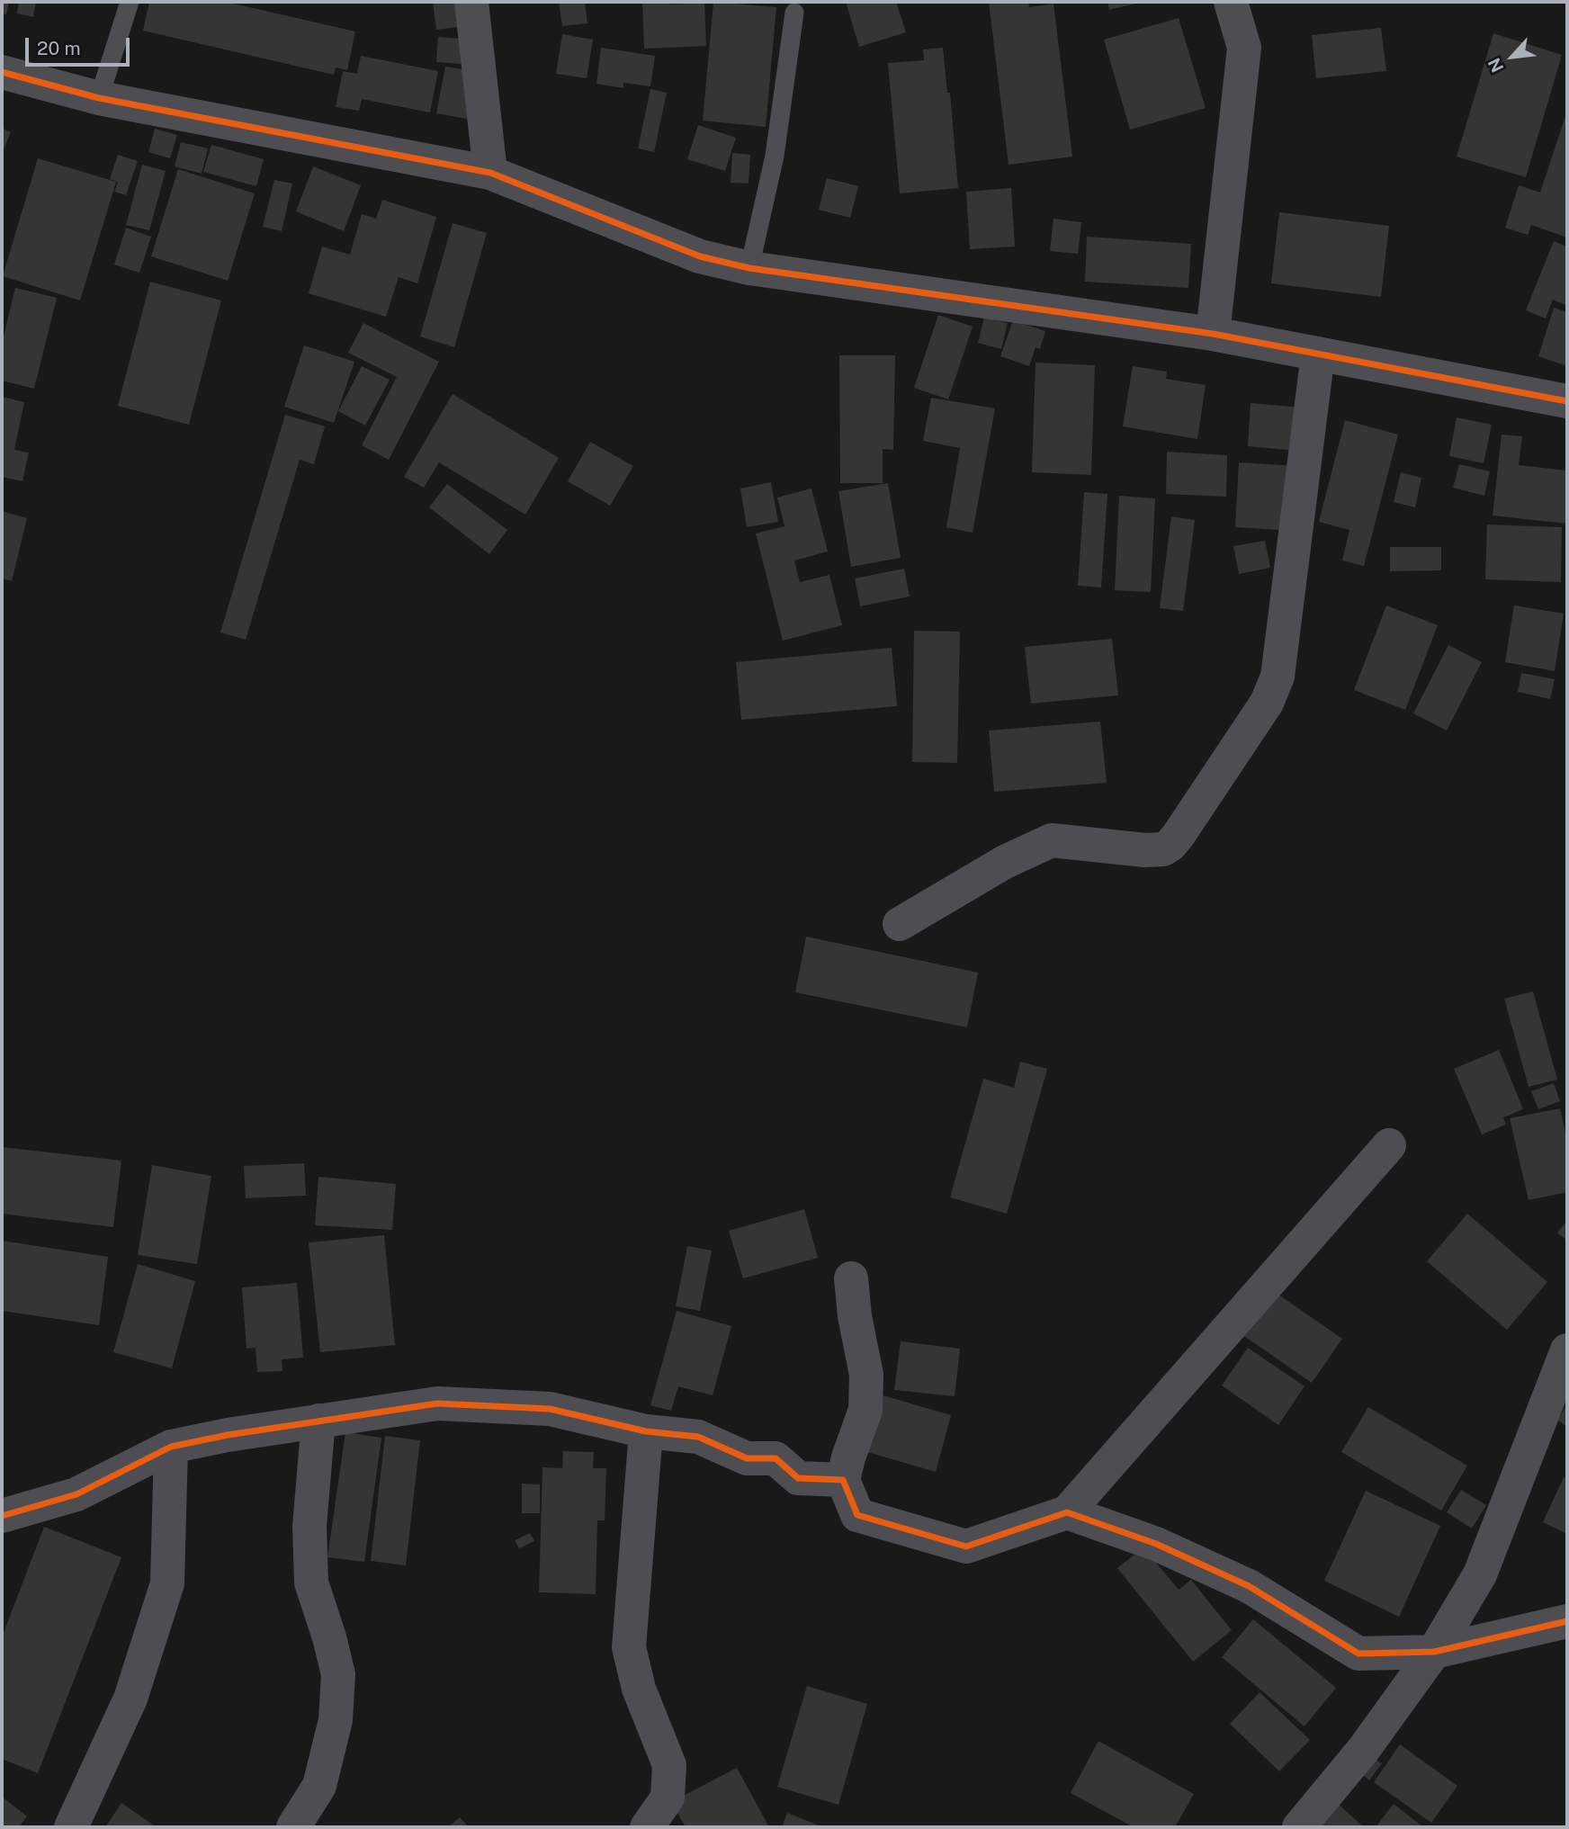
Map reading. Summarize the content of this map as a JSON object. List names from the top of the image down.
{
  "scale_bar": "20 m",
  "north": "bottom left"
}
